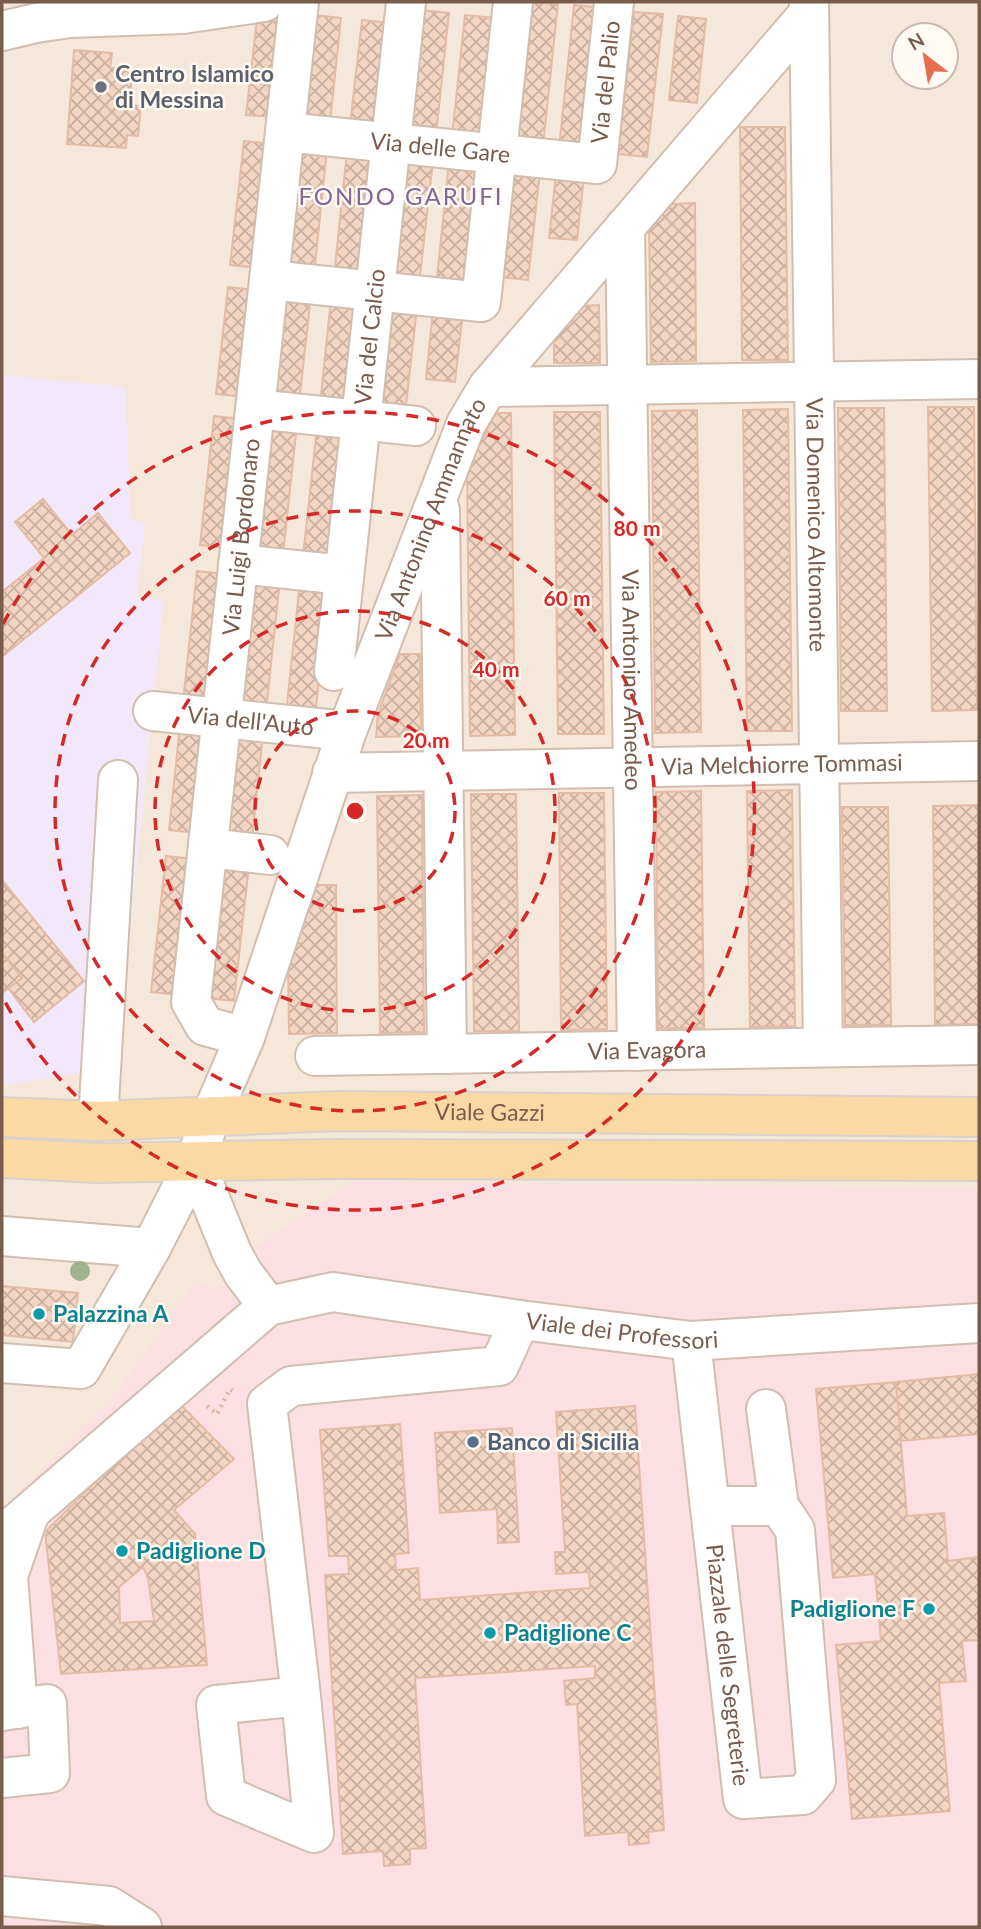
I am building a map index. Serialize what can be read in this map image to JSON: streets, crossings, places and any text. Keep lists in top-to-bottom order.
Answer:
{
  "streets": {
    "main road": ["Viale Gazzi"],
    "street": [
      "Via del Palio",
      "Via delle Gare",
      "Via del Calcio",
      "Via Antonino Ammannato",
      "Via Domenico Altomonte",
      "Via Luigi Bordonaro",
      "Via Antonino Amedeo",
      "Via dell'Auto",
      "Via Melchiorre Tommasi",
      "Via Evagora",
      "Viale dei Professori",
      "Piazzale delle Segreterie"
    ]
  },
  "crossings": [
    ["Via del Palio", "Via delle Gare"],
    ["Via delle Gare", "Via del Calcio"],
    ["Via delle Gare", "Via Luigi Bordonaro"],
    ["Via Antonino Ammannato", "Via Domenico Altomonte"],
    ["Via Antonino Ammannato", "Via Luigi Bordonaro"],
    ["Via Antonino Ammannato", "Via Antonino Amedeo"],
    ["Via Antonino Ammannato", "Via dell'Auto"],
    ["Via Antonino Ammannato", "Via Melchiorre Tommasi"],
    ["Via Antonino Ammannato", "Viale Gazzi"],
    ["Via Domenico Altomonte", "Via Melchiorre Tommasi"],
    ["Via Domenico Altomonte", "Via Evagora"],
    ["Via Luigi Bordonaro", "Via dell'Auto"],
    ["Via Antonino Amedeo", "Via Melchiorre Tommasi"],
    ["Via Antonino Amedeo", "Via Evagora"],
    ["Viale dei Professori", "Piazzale delle Segreterie"]
  ],
  "districts": ["FONDO GARUFI"],
  "places": [
    "Centro Islamico di Messina",
    "Palazzina A",
    "Banco di Sicilia",
    "Padiglione D",
    "Padiglione F",
    "Padiglione C"
  ],
  "north": "top left",
  "rings": [
    "80 m",
    "60 m",
    "40 m",
    "20 m"
  ]
}
